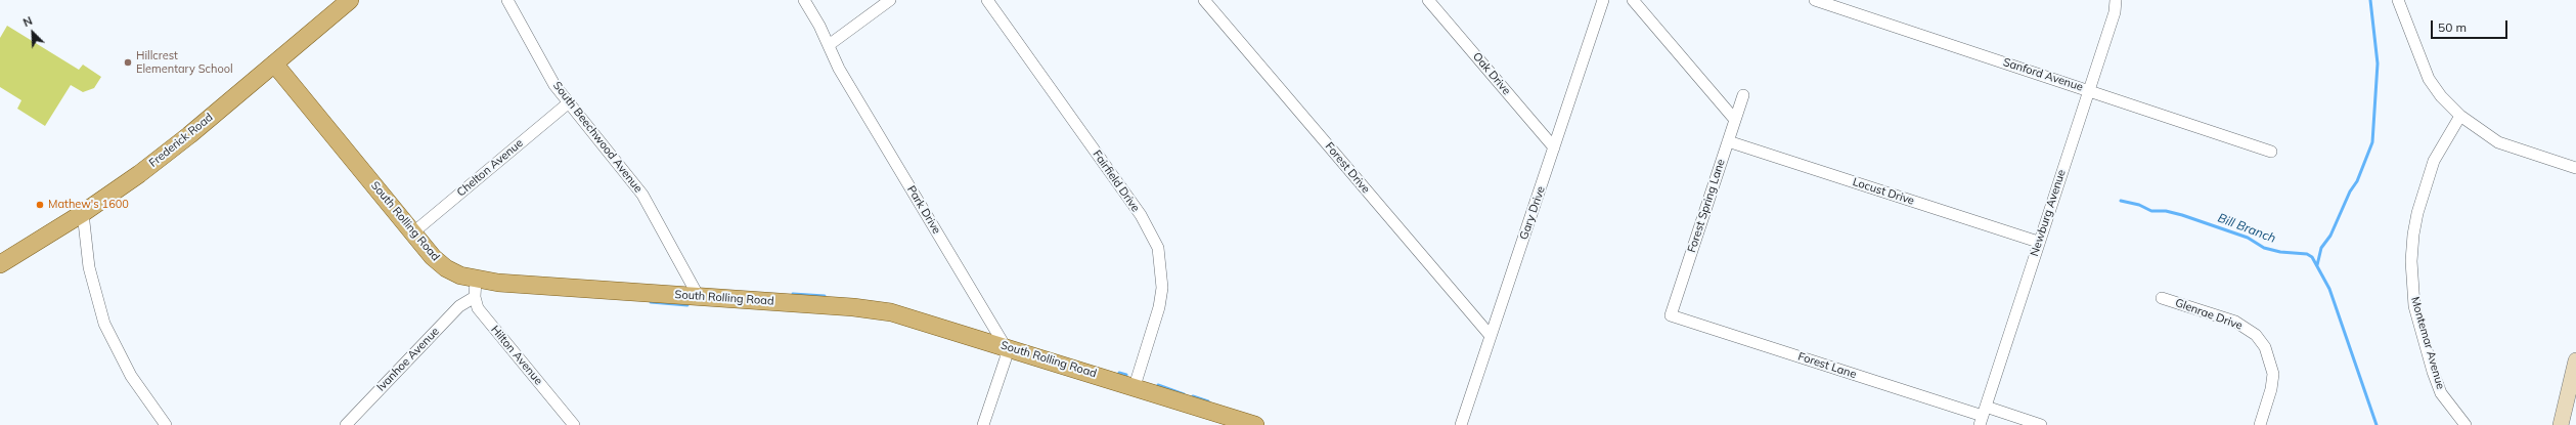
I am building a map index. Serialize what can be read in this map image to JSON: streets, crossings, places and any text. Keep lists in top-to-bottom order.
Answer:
{
  "streets": {
    "main road": ["Frederick Road", "South Rolling Road"],
    "street": [
      "Oak Drive",
      "Sanford Avenue",
      "South Beechwood Avenue",
      "Chelton Avenue",
      "Forest Drive",
      "Fairfield Drive",
      "Locust Drive",
      "Forest Spring Lane",
      "Park Drive",
      "Gary Drive",
      "Newburg Avenue",
      "Glenrae Drive",
      "Montemar Avenue",
      "Hilton Avenue",
      "Ivanhoe Avenue",
      "Forest Lane"
    ]
  },
  "crossings": [
    ["Oak Drive", "Gary Drive"],
    ["Sanford Avenue", "Newburg Avenue"],
    ["South Beechwood Avenue", "Chelton Avenue"],
    ["South Beechwood Avenue", "South Rolling Road"],
    ["Frederick Road", "South Rolling Road"],
    ["Chelton Avenue", "South Rolling Road"],
    ["Forest Drive", "Gary Drive"],
    ["Fairfield Drive", "South Rolling Road"],
    ["Locust Drive", "Forest Spring Lane"],
    ["Locust Drive", "Newburg Avenue"],
    ["Forest Spring Lane", "Forest Lane"],
    ["Park Drive", "South Rolling Road"],
    ["Newburg Avenue", "Forest Lane"],
    ["South Rolling Road", "Hilton Avenue"],
    ["Hilton Avenue", "Ivanhoe Avenue"]
  ],
  "water": ["Bill Branch"],
  "places": ["Hillcrest Elementary School", "Mathew's 1600"],
  "scale_bar": "50 m",
  "north": "top left"
}
